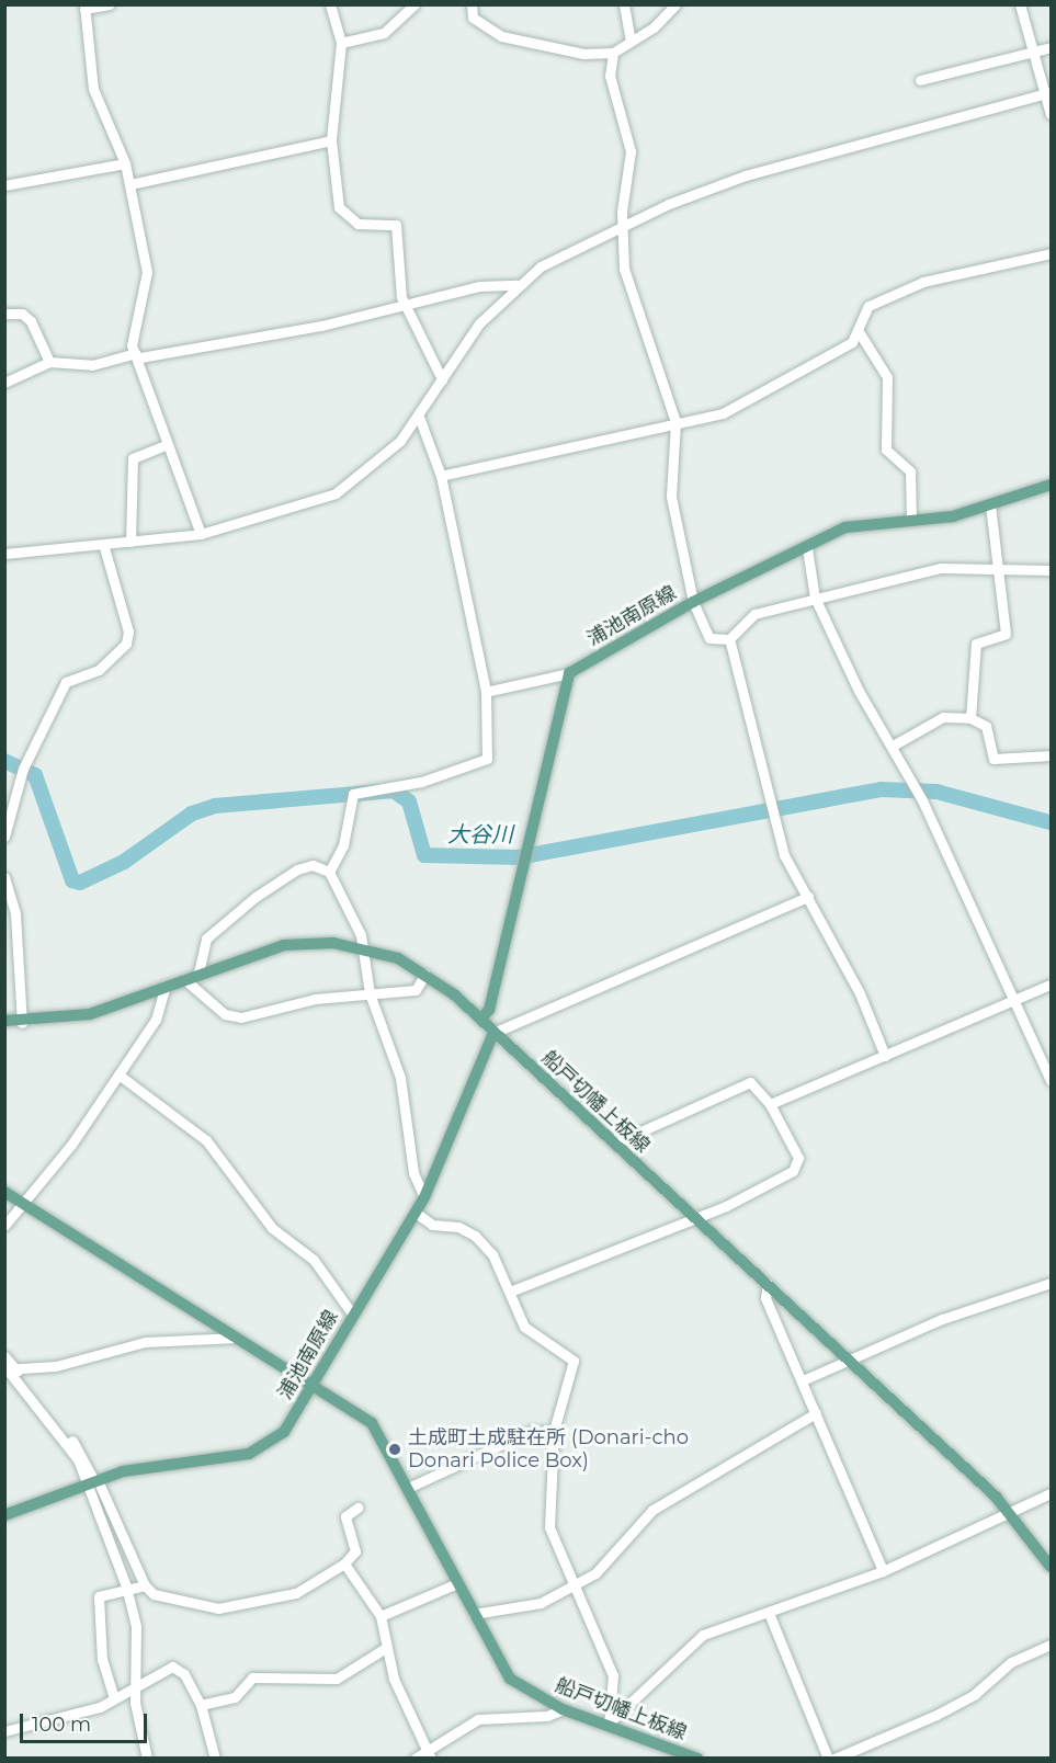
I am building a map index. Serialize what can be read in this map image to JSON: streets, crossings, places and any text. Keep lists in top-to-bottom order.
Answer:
{
  "streets": {
    "main road": ["浦池南原線", "船戸切幡上板線"]
  },
  "crossings": [
    ["浦池南原線", "船戸切幡上板線"]
  ],
  "water": ["大谷川"],
  "places": ["土成町土成駐在所 (Donari-cho Donari Police Box)"],
  "scale_bar": "100 m"
}
